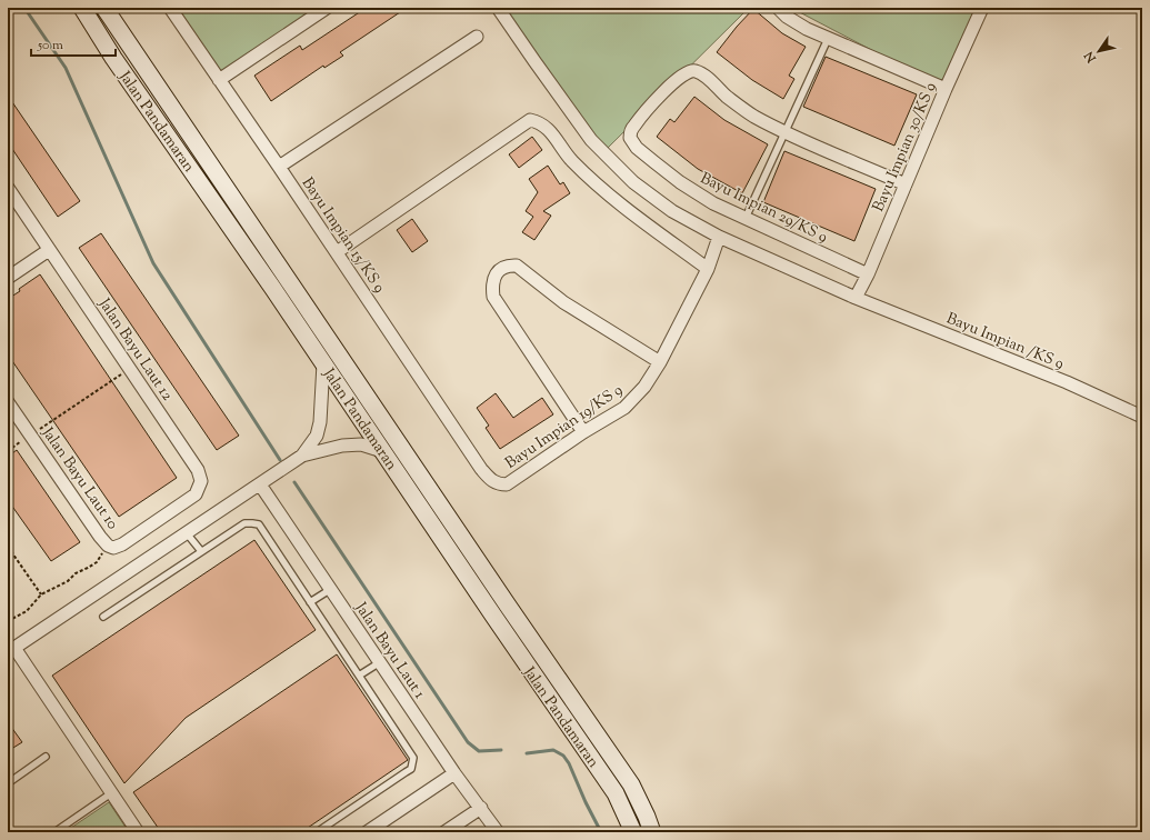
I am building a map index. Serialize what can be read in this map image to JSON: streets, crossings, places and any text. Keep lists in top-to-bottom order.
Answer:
{
  "streets": {
    "main road": ["Jalan Pandamaran"],
    "street": [
      "Bayu Impian 30/KS 9",
      "Bayu Impian 29/KS 9",
      "Bayu Impian 15/KS 9",
      "Bayu Impian /KS 9",
      "Jalan Bayu Laut 12",
      "Bayu Impian 19/KS 9",
      "Jalan Bayu Laut 10",
      "Jalan Bayu Laut 1"
    ]
  },
  "crossings": [
    ["Bayu Impian 30/KS 9", "Bayu Impian 29/KS 9"],
    ["Bayu Impian 30/KS 9", "Bayu Impian /KS 9"],
    ["Bayu Impian 15/KS 9", "Bayu Impian 19/KS 9"],
    ["Bayu Impian /KS 9", "Bayu Impian 19/KS 9"],
    ["Jalan Bayu Laut 12", "Jalan Bayu Laut 10"]
  ],
  "scale_bar": "50 m",
  "north": "bottom left"
}
